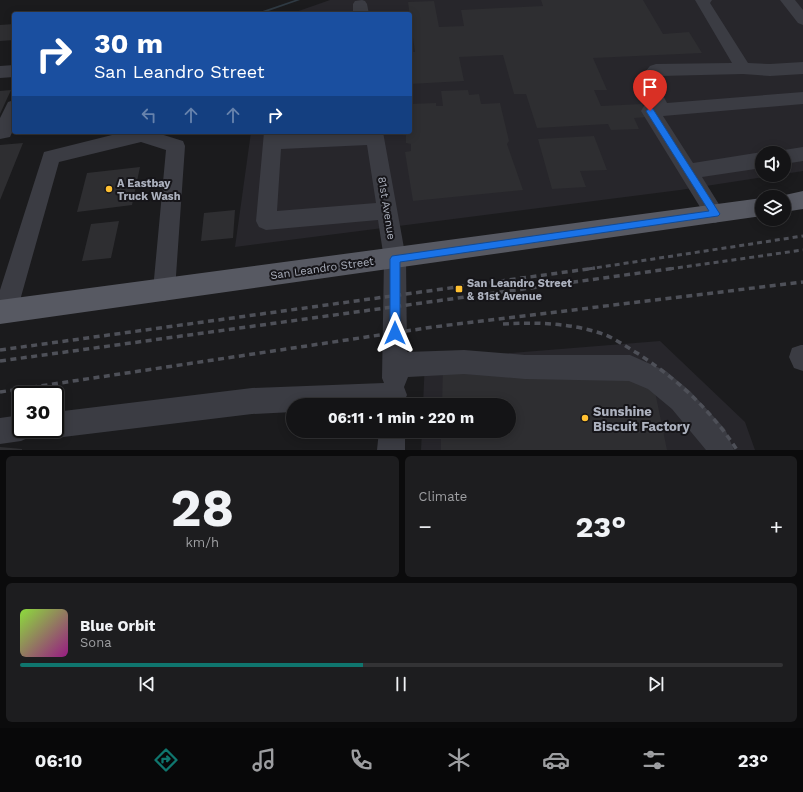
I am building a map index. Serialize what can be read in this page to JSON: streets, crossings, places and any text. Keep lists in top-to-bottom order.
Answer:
{
  "streets": {
    "main road": ["San Leandro Street"],
    "street": ["81st Avenue"]
  },
  "crossings": [
    ["81st Avenue", "San Leandro Street"]
  ],
  "places": {
    "other": ["A Eastbay Truck Wash", "Sunshine Biscuit Factory"],
    "transit": ["San Leandro Street & 81st Avenue"]
  },
  "page": {
    "turn": ["30 m", "San Leandro Street"],
    "limit": "30",
    "trip": "06:11 · 1 min · 220 m",
    "tile": [
      ["28", "km/h"],
      "Climate"
    ],
    "heat": ["−", "23°", "+"],
    "song": ["Blue Orbit", "Sona"],
    "tabs": ["06:10", "23°"]
  }
}
